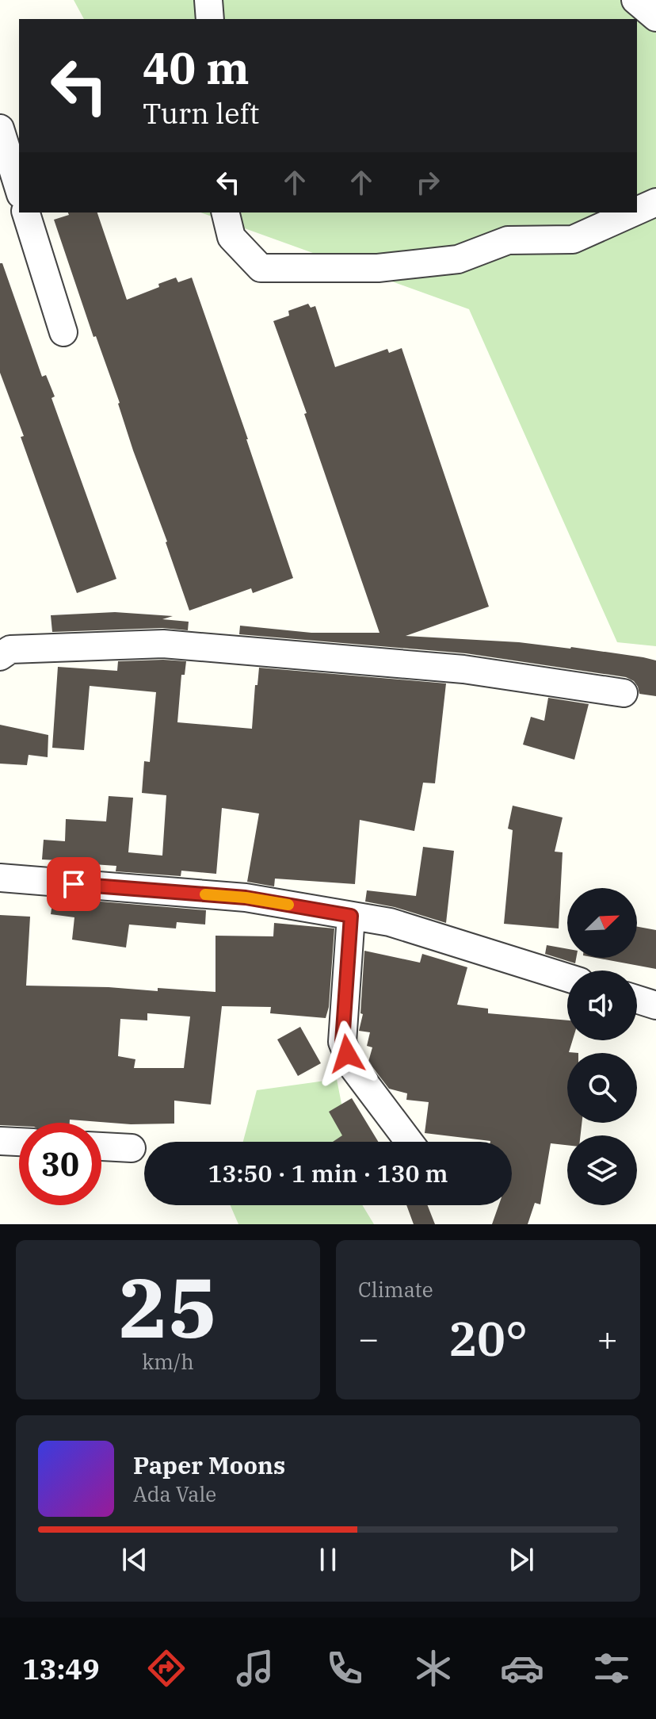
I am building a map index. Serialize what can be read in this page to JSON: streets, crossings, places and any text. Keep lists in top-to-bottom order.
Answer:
{
  "north": "top right",
  "page": {
    "turn": ["40 m", "Turn left"],
    "limit": "30",
    "trip": "13:50 · 1 min · 130 m",
    "tile": [
      ["25", "km/h"],
      "Climate"
    ],
    "heat": ["−", "20°", "+"],
    "song": ["Paper Moons", "Ada Vale"],
    "tabs": "13:49"
  }
}
